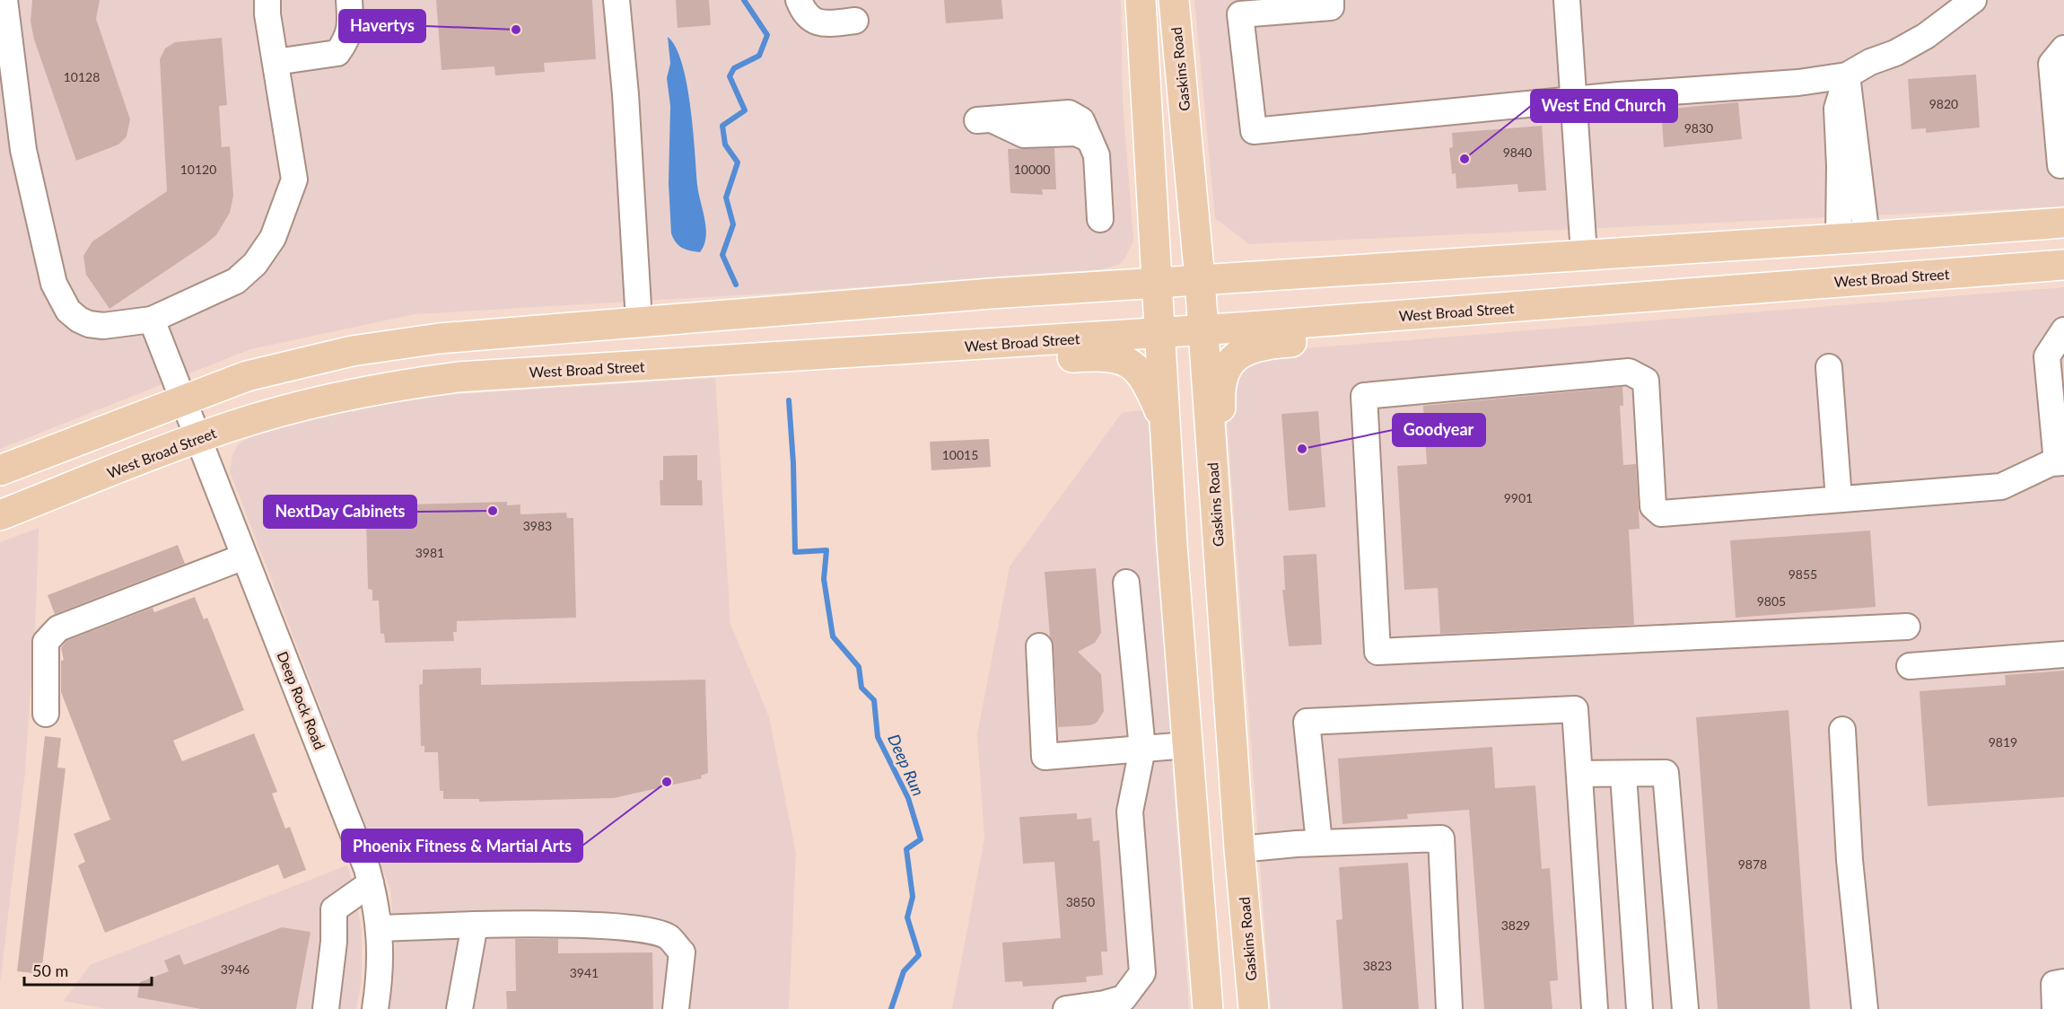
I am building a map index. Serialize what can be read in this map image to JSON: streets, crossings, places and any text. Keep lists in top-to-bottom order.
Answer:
{
  "streets": {
    "main road": ["Gaskins Road", "West Broad Street"],
    "street": ["Deep Rock Road"]
  },
  "crossings": [
    ["Gaskins Road", "West Broad Street"],
    ["West Broad Street", "Deep Rock Road"]
  ],
  "water": ["Deep Run"],
  "places": [
    "Havertys",
    "West End Church",
    "Goodyear",
    "NextDay Cabinets",
    "Phoenix Fitness & Martial Arts"
  ],
  "house_numbers": [
    "10128",
    "9820",
    "9830",
    "9840",
    "10120",
    "10000",
    "10015",
    "9901",
    "3983",
    "3981",
    "9855",
    "9805",
    "9819",
    "9878",
    "3850",
    "3829",
    "3823",
    "3946",
    "3941"
  ],
  "scale_bar": "50 m"
}
